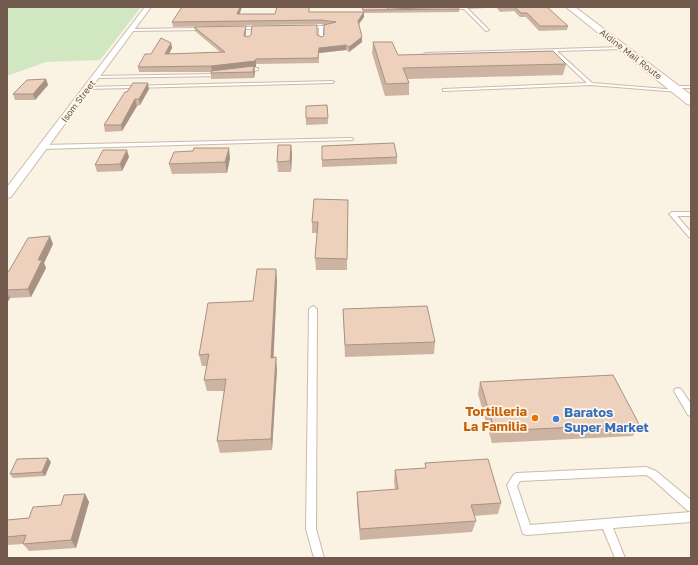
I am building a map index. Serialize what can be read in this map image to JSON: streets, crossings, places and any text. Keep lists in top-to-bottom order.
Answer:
{
  "streets": {
    "main road": ["Aldine Mail Route"],
    "street": ["Isom Street"]
  },
  "places": ["Tortilleria La Familia", "Baratos Super Market"]
}
